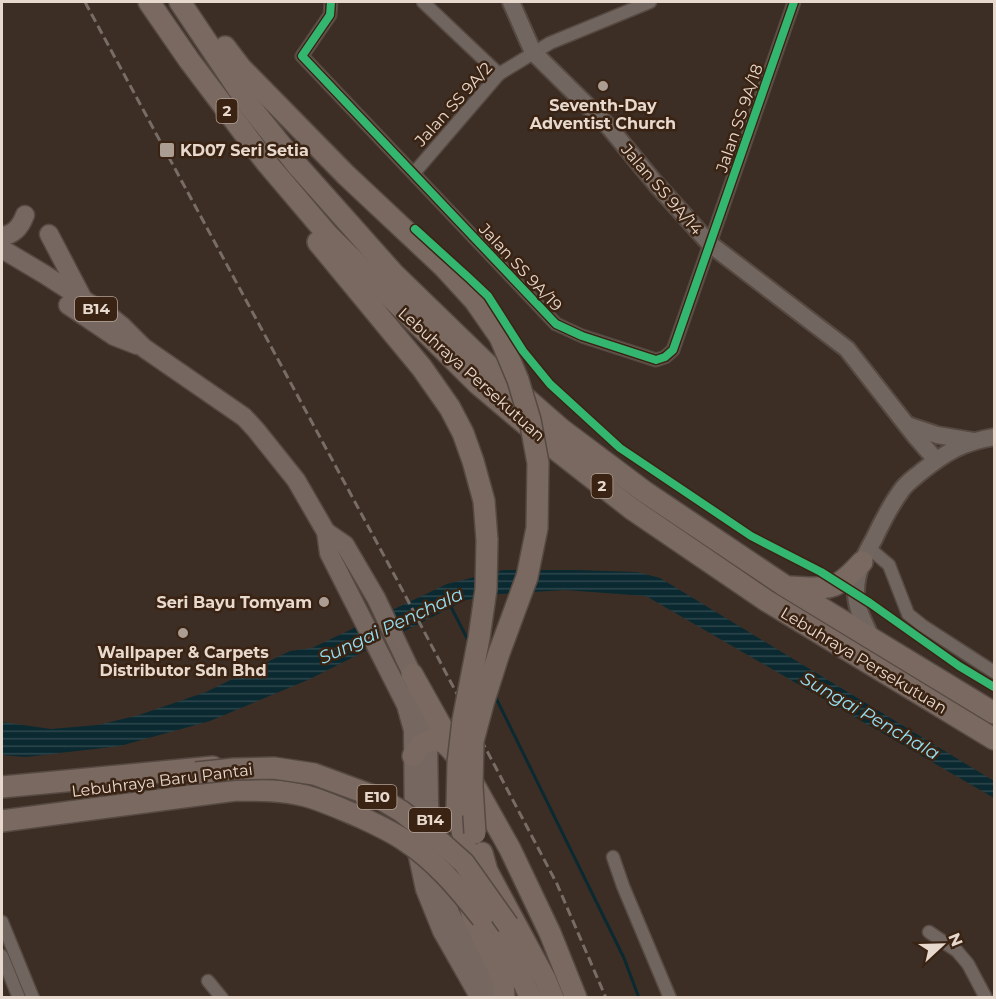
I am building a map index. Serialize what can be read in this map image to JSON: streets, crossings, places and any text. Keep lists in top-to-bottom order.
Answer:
{
  "streets": {
    "highway": [
      "2",
      "Lebuhraya Persekutuan",
      "Lebuhraya Baru Pantai",
      "E10"
    ],
    "main road": ["B14"],
    "street": [
      "Jalan SS 9A/2",
      "Jalan SS 9A/18",
      "Jalan SS 9A/14",
      "Jalan SS 9A/19"
    ]
  },
  "crossings": [
    ["Jalan SS 9A/2", "Jalan SS 9A/14"],
    ["Jalan SS 9A/2", "Jalan SS 9A/19"],
    ["Jalan SS 9A/18", "Jalan SS 9A/14"],
    ["Jalan SS 9A/18", "Jalan SS 9A/19"],
    ["Jalan SS 9A/14", "Jalan SS 9A/19"]
  ],
  "water": ["Sungai Penchala"],
  "places": {
    "other": ["Seventh-Day Adventist Church", "Seri Bayu Tomyam", "Wallpaper & Carpets Distributor Sdn Bhd"],
    "transit": ["KD07 Seri Setia"]
  },
  "north": "right"
}
